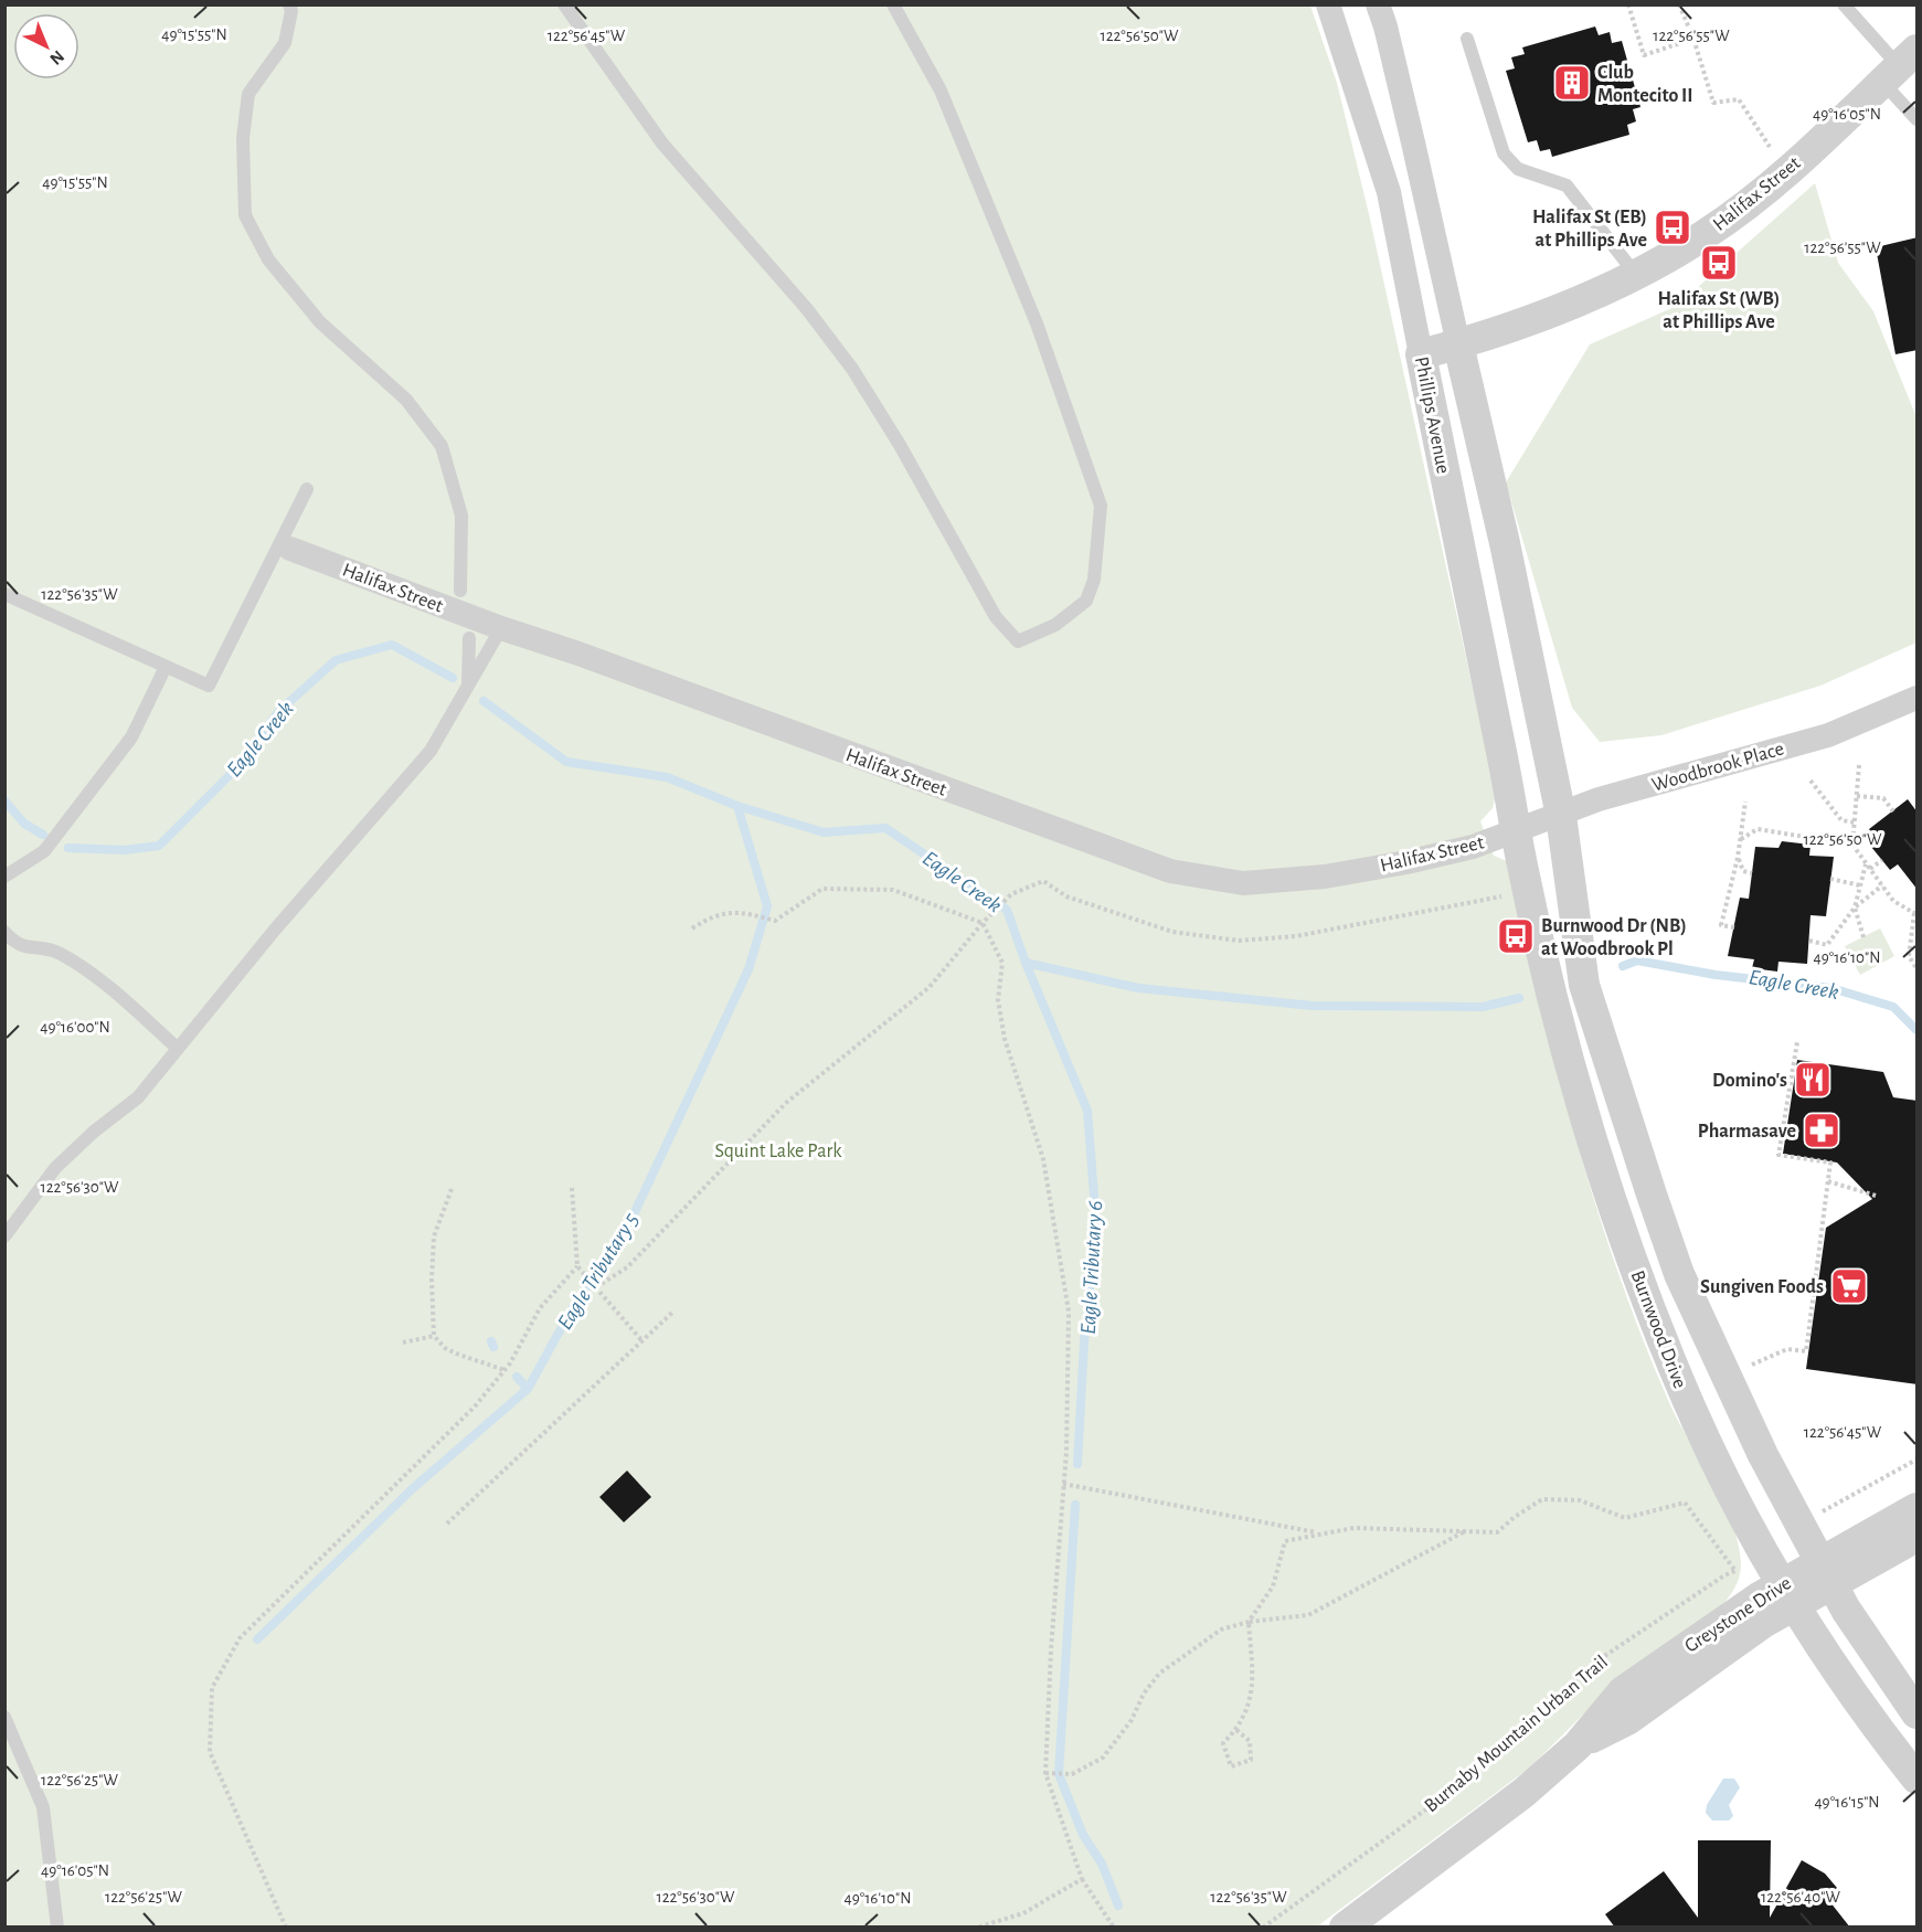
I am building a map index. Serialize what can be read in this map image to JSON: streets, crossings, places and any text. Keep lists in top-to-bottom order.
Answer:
{
  "streets": {
    "street": [
      "Halifax Street",
      "Phillips Avenue",
      "Woodbrook Place",
      "Burnwood Drive",
      "Greystone Drive"
    ],
    "path": ["Burnaby Mountain Urban Trail"]
  },
  "crossings": [
    ["Halifax Street", "Phillips Avenue"],
    ["Halifax Street", "Woodbrook Place"],
    ["Halifax Street", "Burnwood Drive"],
    ["Phillips Avenue", "Woodbrook Place"],
    ["Phillips Avenue", "Burnwood Drive"],
    ["Woodbrook Place", "Burnwood Drive"],
    ["Burnwood Drive", "Greystone Drive"]
  ],
  "water": ["Eagle Creek", "Eagle Tributary 6", "Eagle Tributary 5"],
  "parks": ["Squint Lake Park"],
  "places": {
    "building": ["Club Montecito II"],
    "bus stop": ["Halifax St (EB) at Phillips Ave", "Halifax St (WB) at Phillips Ave", "Burnwood Dr (NB) at Woodbrook Pl"],
    "restaurant": ["Domino's"],
    "pharmacy": ["Pharmasave"],
    "supermarket": ["Sungiven Foods"]
  },
  "north": "bottom right",
  "coordinates": [
    "49°15'55\"N",
    "122°56'45\"W",
    "122°56'50\"W",
    "122°56'55\"W",
    "49°16'05\"N",
    "122°56'35\"W",
    "49°16'10\"N",
    "49°16'00\"N",
    "122°56'30\"W",
    "122°56'25\"W",
    "49°16'15\"N",
    "122°56'40\"W"
  ]
}
